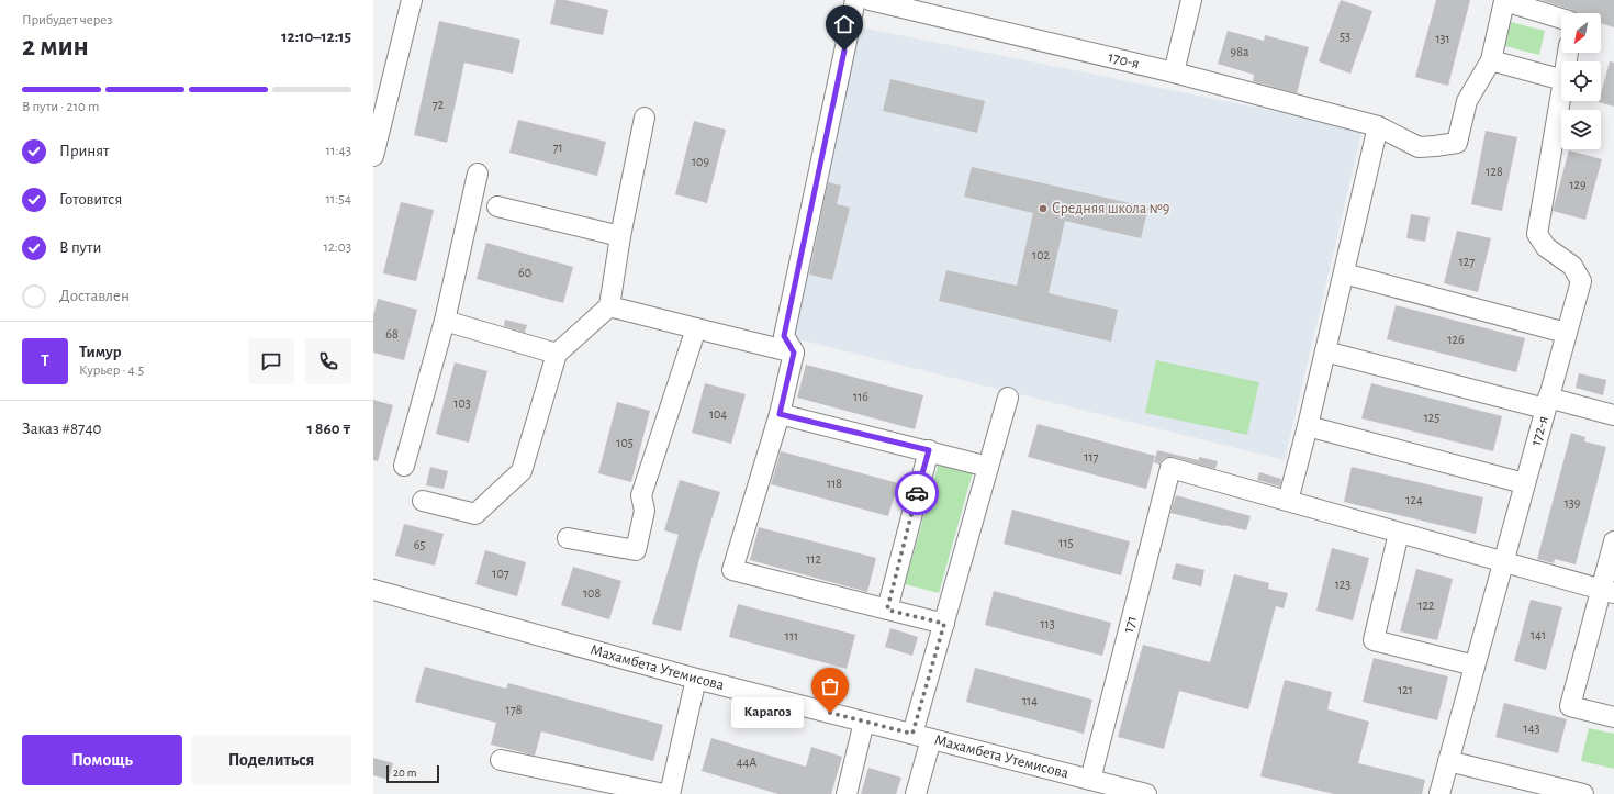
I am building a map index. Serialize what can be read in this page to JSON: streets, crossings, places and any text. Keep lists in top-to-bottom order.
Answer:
{
  "streets": {
    "street": [
      "170-я",
      "172-я",
      "171",
      "Махамбета Утемисова"
    ]
  },
  "crossings": [
    ["171", "Махамбета Утемисова"]
  ],
  "places": ["Средняя школа №9", "Карагоз"],
  "house_numbers": [
    "53",
    "131",
    "98а",
    "72",
    "71",
    "109",
    "128",
    "129",
    "102",
    "127",
    "60",
    "68",
    "126",
    "116",
    "103",
    "104",
    "125",
    "105",
    "117",
    "118",
    "124",
    "139",
    "115",
    "65",
    "112",
    "107",
    "123",
    "108",
    "122",
    "113",
    "141",
    "111",
    "121",
    "114",
    "178",
    "143",
    "44А"
  ],
  "scale_bar": "20 m",
  "north": "bottom left",
  "page": {
    "heading": ["2 мин", "Прибудет через", "12:10–12:15"],
    "panel": [
      "Тимур",
      "Курьер · 4.5",
      "Заказ #8740",
      "1 860 ₸"
    ],
    "bar": "В пути · 210 m",
    "list": [
      ["Принят", "11:43"],
      ["Готовится", "11:54"],
      ["В пути", "12:03"],
      "Доставлен"
    ],
    "round": "Т",
    "bubble": "Карагоз",
    "buttons": ["Помощь", "Поделиться"],
    "scale": "20 m"
  }
}
